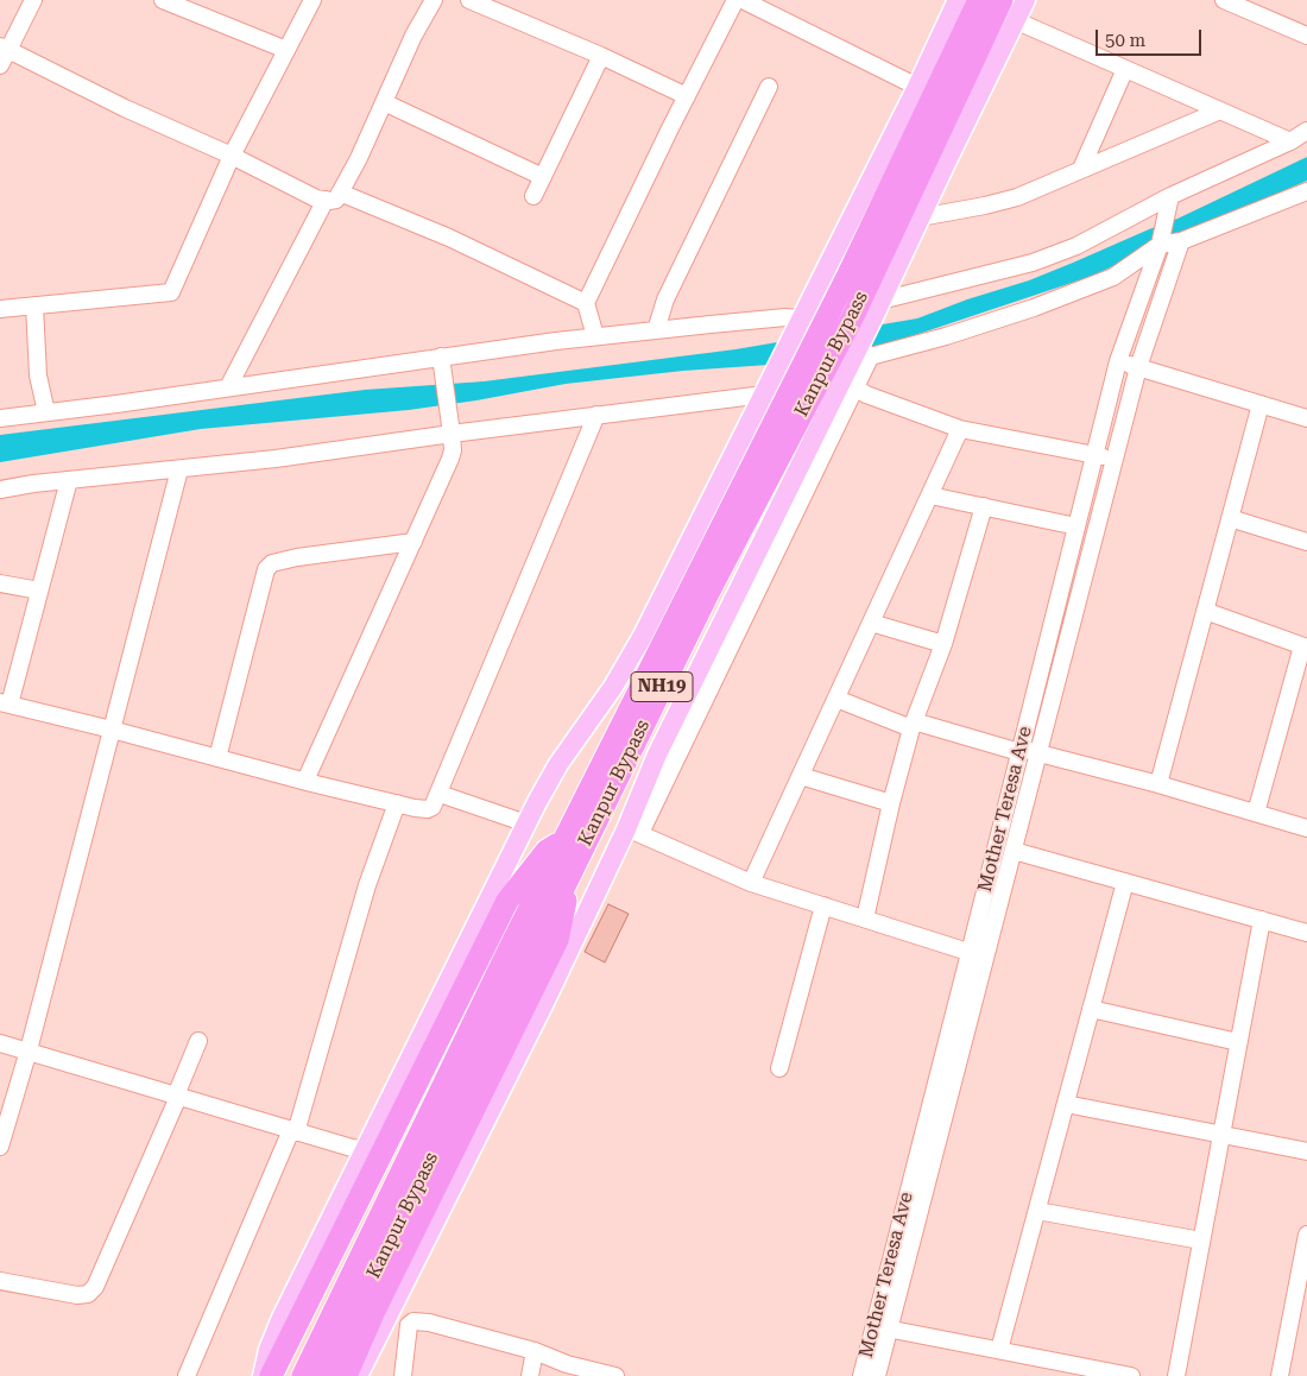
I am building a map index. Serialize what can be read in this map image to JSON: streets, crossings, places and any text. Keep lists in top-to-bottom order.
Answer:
{
  "streets": {
    "highway": ["Kanpur Bypass", "NH19"],
    "street": ["Mother Teresa Ave"]
  },
  "scale_bar": "50 m"
}
